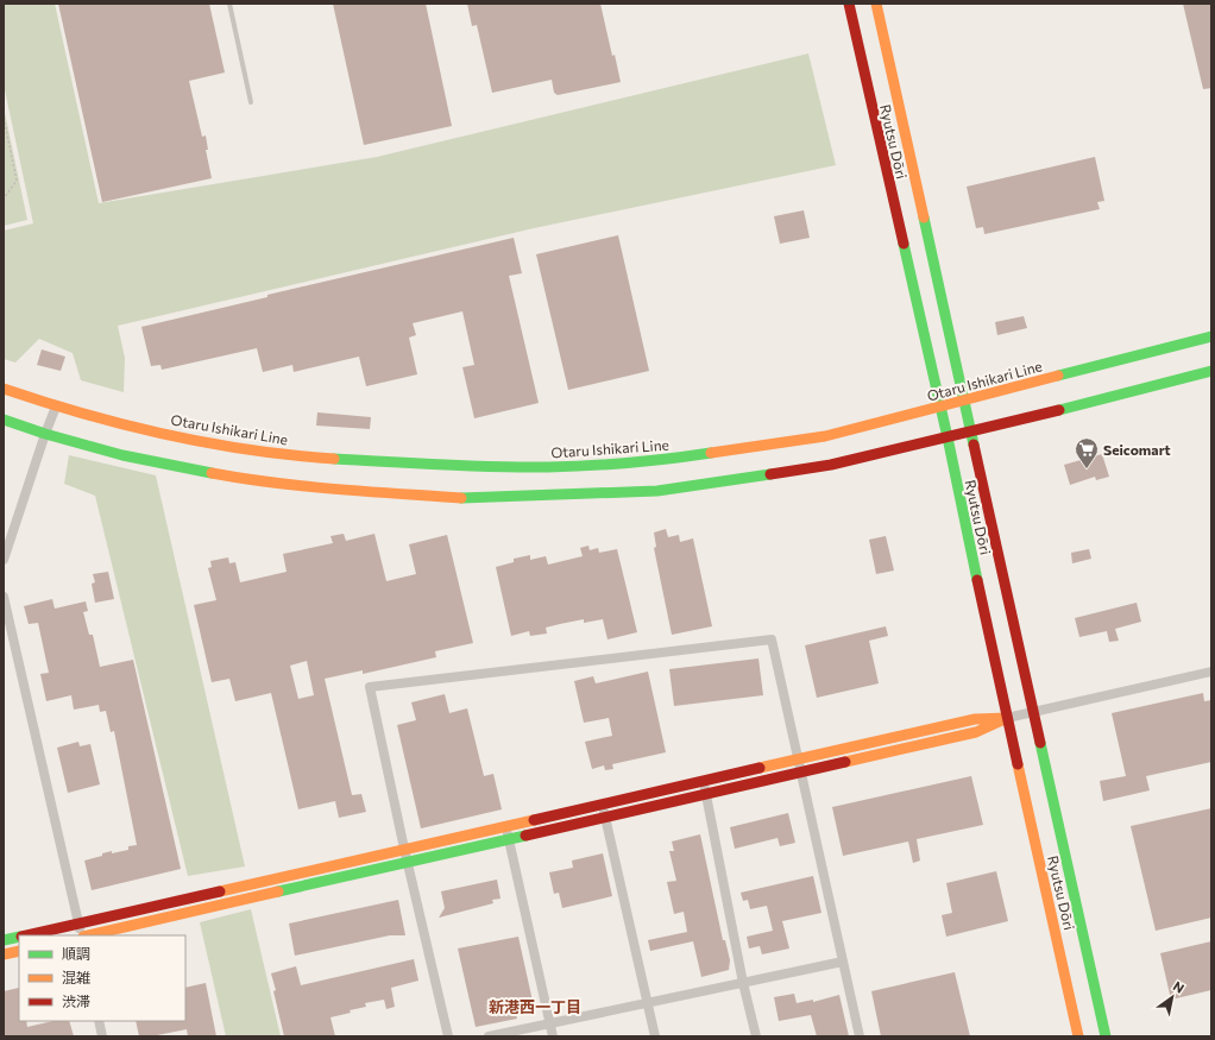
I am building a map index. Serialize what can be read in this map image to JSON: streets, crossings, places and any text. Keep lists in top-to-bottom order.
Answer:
{
  "streets": {
    "street": ["Ryutsu Dōri", "Otaru Ishikari Line"]
  },
  "crossings": [
    ["Ryutsu Dōri", "Otaru Ishikari Line"]
  ],
  "districts": ["新港西一丁目"],
  "places": {
    "supermarket": ["Seicomart"]
  },
  "legend": ["順調", "混雑", "渋滞"],
  "north": "top right"
}
